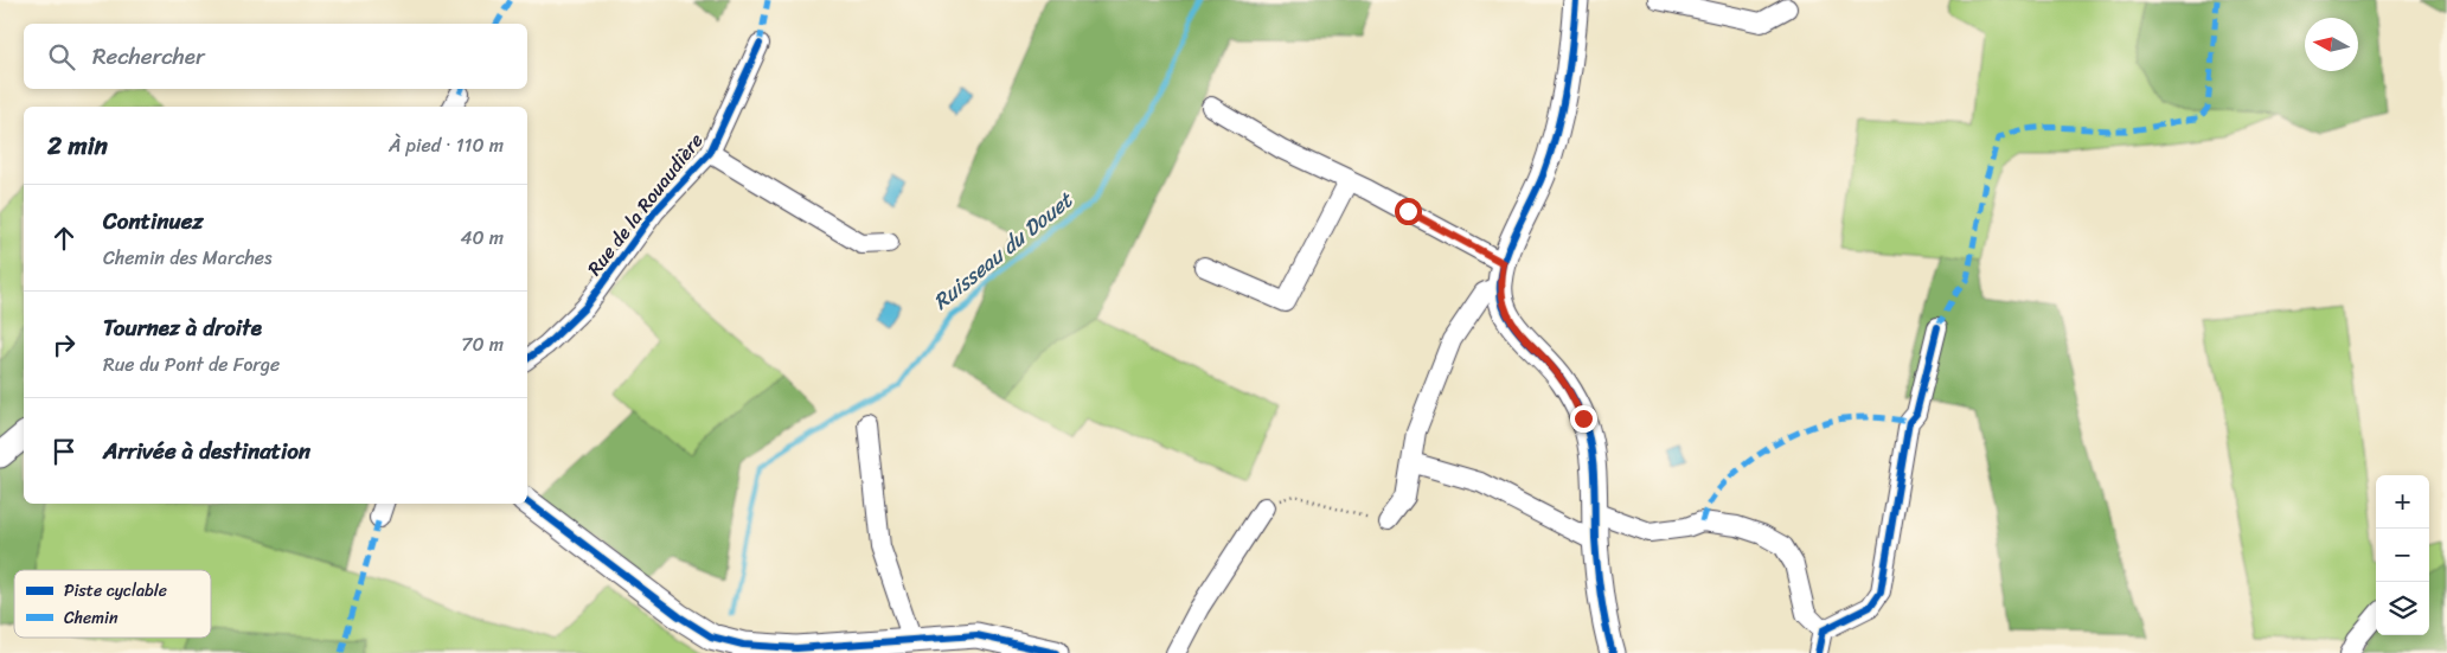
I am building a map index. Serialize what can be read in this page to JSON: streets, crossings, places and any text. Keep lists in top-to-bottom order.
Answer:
{
  "streets": {
    "street": ["Rue de la Rouaudière"]
  },
  "water": ["Ruisseau du Douet"],
  "legend": ["Piste cyclable", "Chemin"],
  "north": "left",
  "page": {
    "search": "Rechercher",
    "heading": ["2 min", "À pied · 110 m"],
    "list": [
      ["Continuez", "Chemin des Marches", "40 m"],
      ["Tournez à droite", "Rue du Pont de Forge", "70 m"],
      "Arrivée à destination"
    ],
    "map_buttons": ["+", "−"]
  }
}
